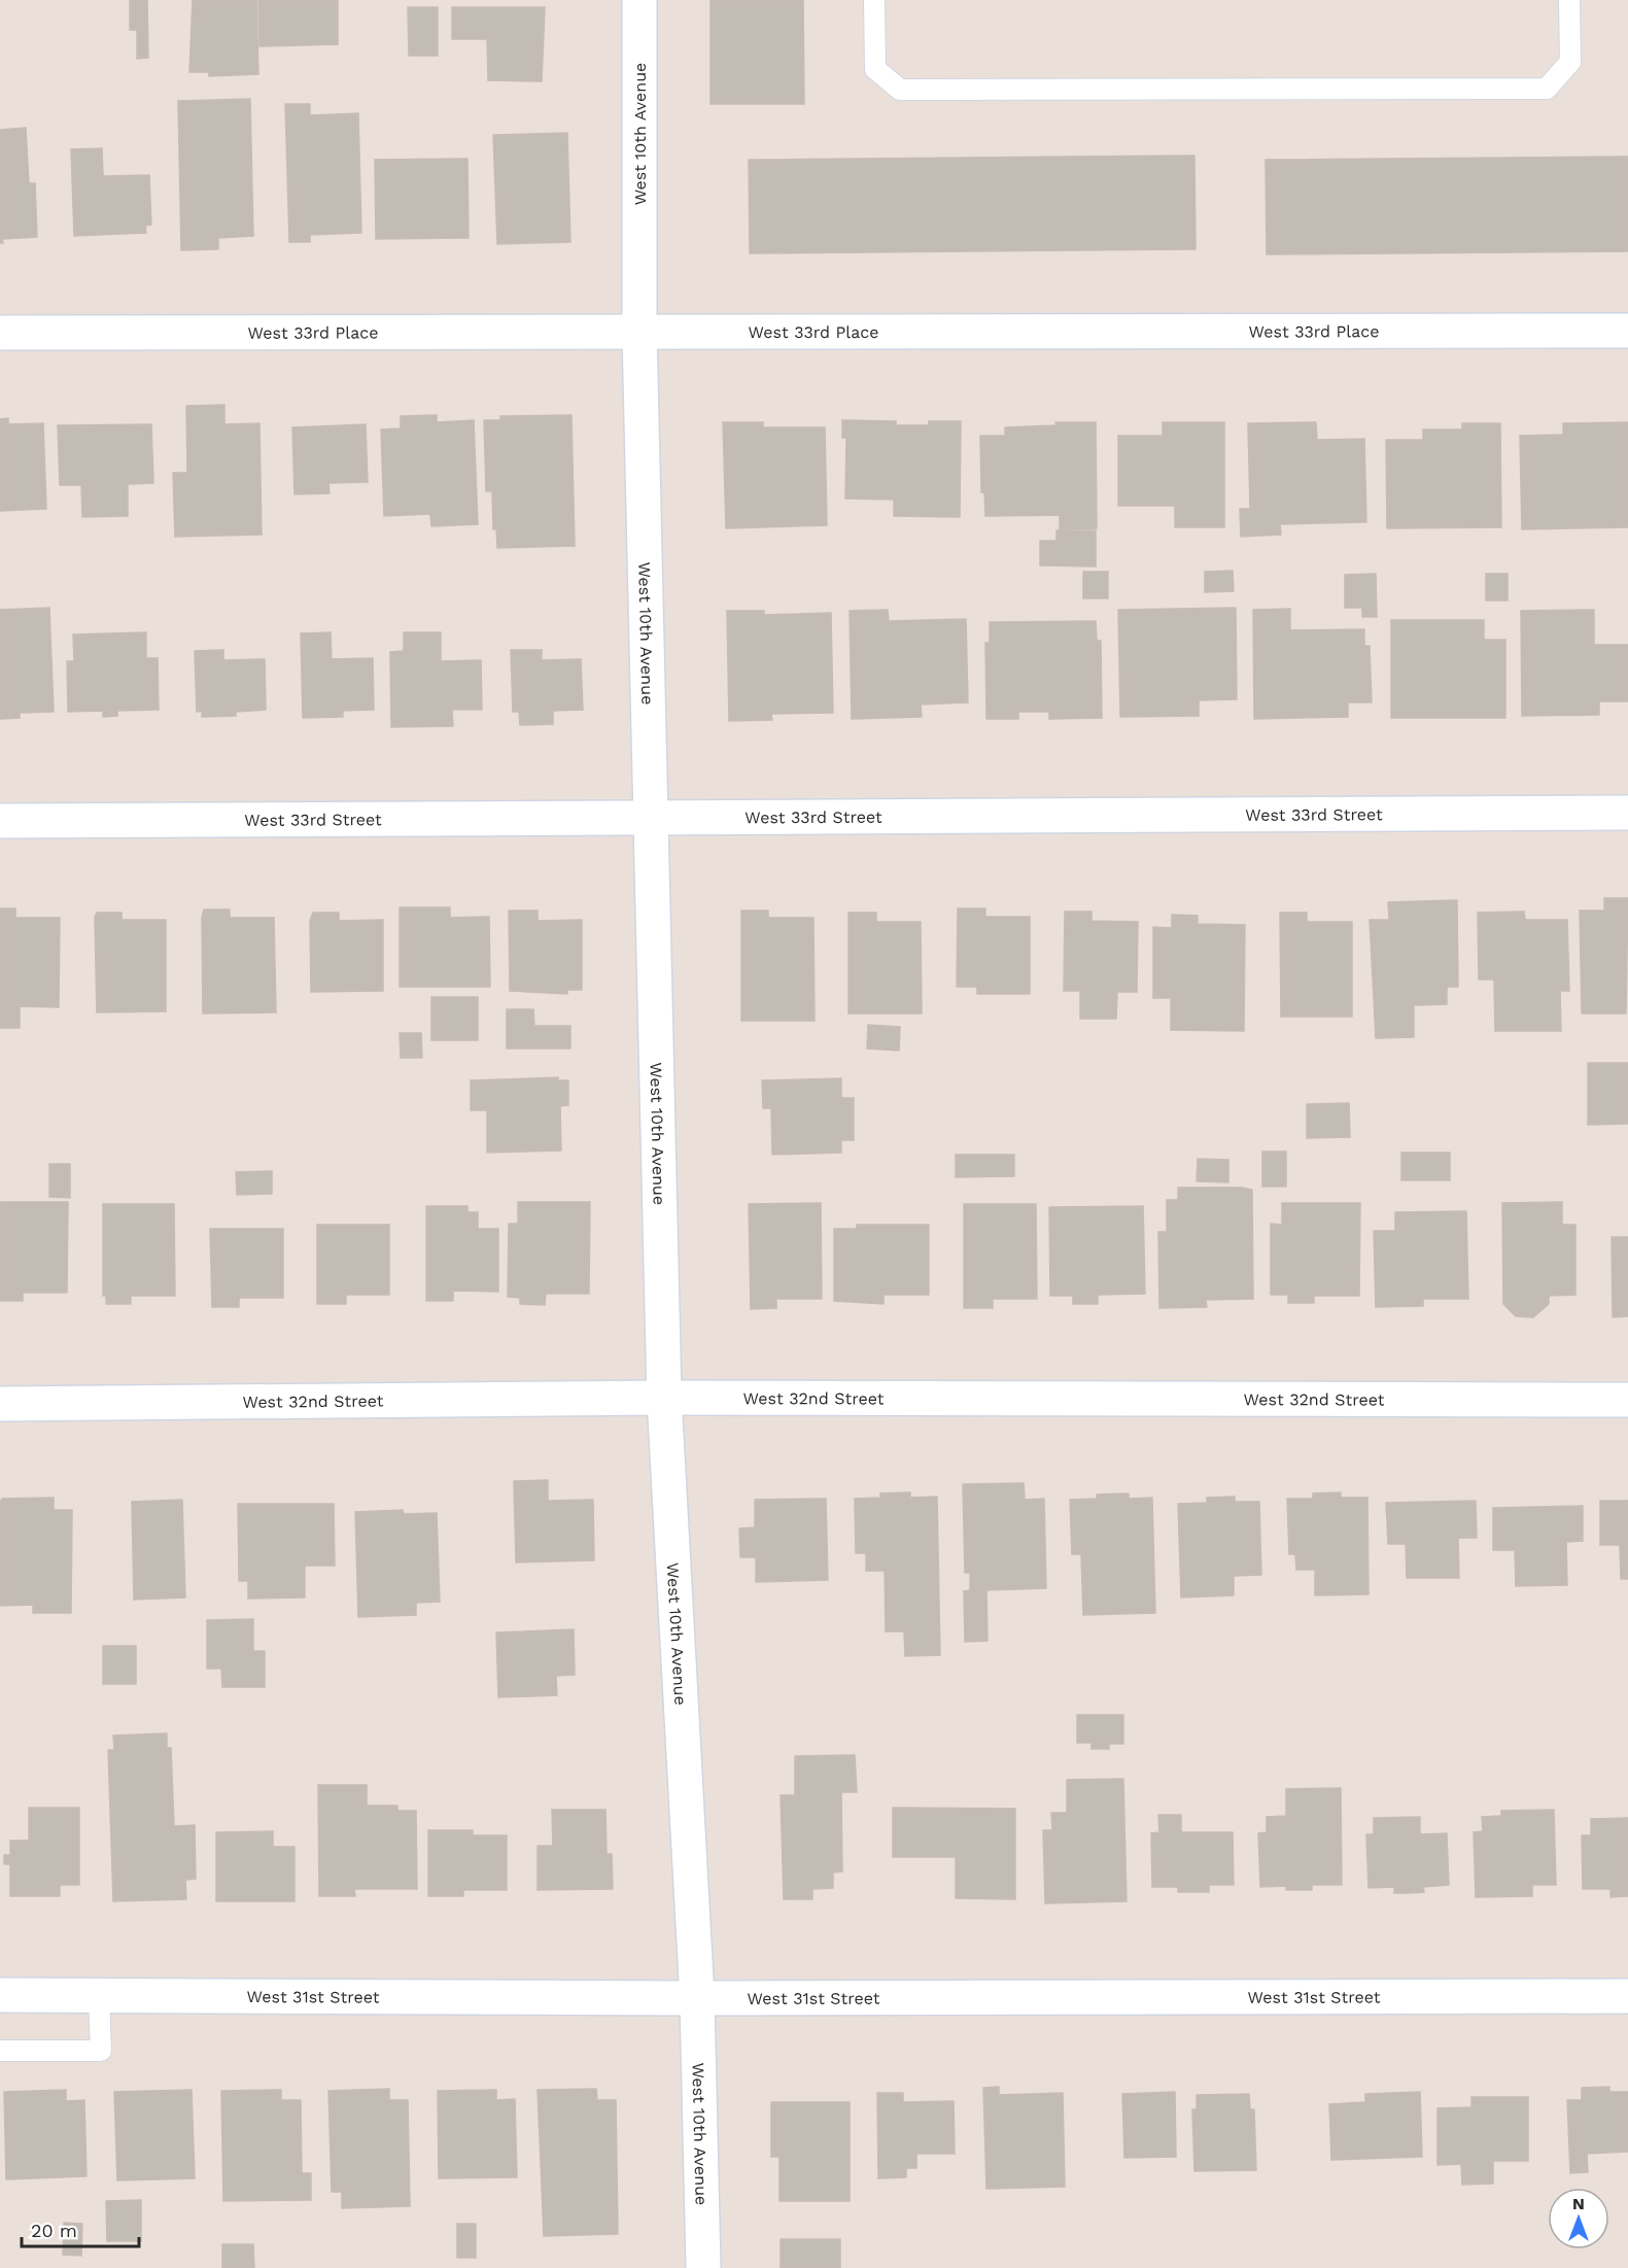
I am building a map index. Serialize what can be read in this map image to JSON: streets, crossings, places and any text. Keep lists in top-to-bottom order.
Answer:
{
  "streets": {
    "street": [
      "West 10th Avenue",
      "West 33rd Place",
      "West 33rd Street",
      "West 32nd Street",
      "West 31st Street"
    ]
  },
  "crossings": [
    ["West 10th Avenue", "West 33rd Place"],
    ["West 10th Avenue", "West 33rd Street"],
    ["West 10th Avenue", "West 32nd Street"],
    ["West 10th Avenue", "West 31st Street"]
  ],
  "scale_bar": "20 m",
  "north": "top"
}
